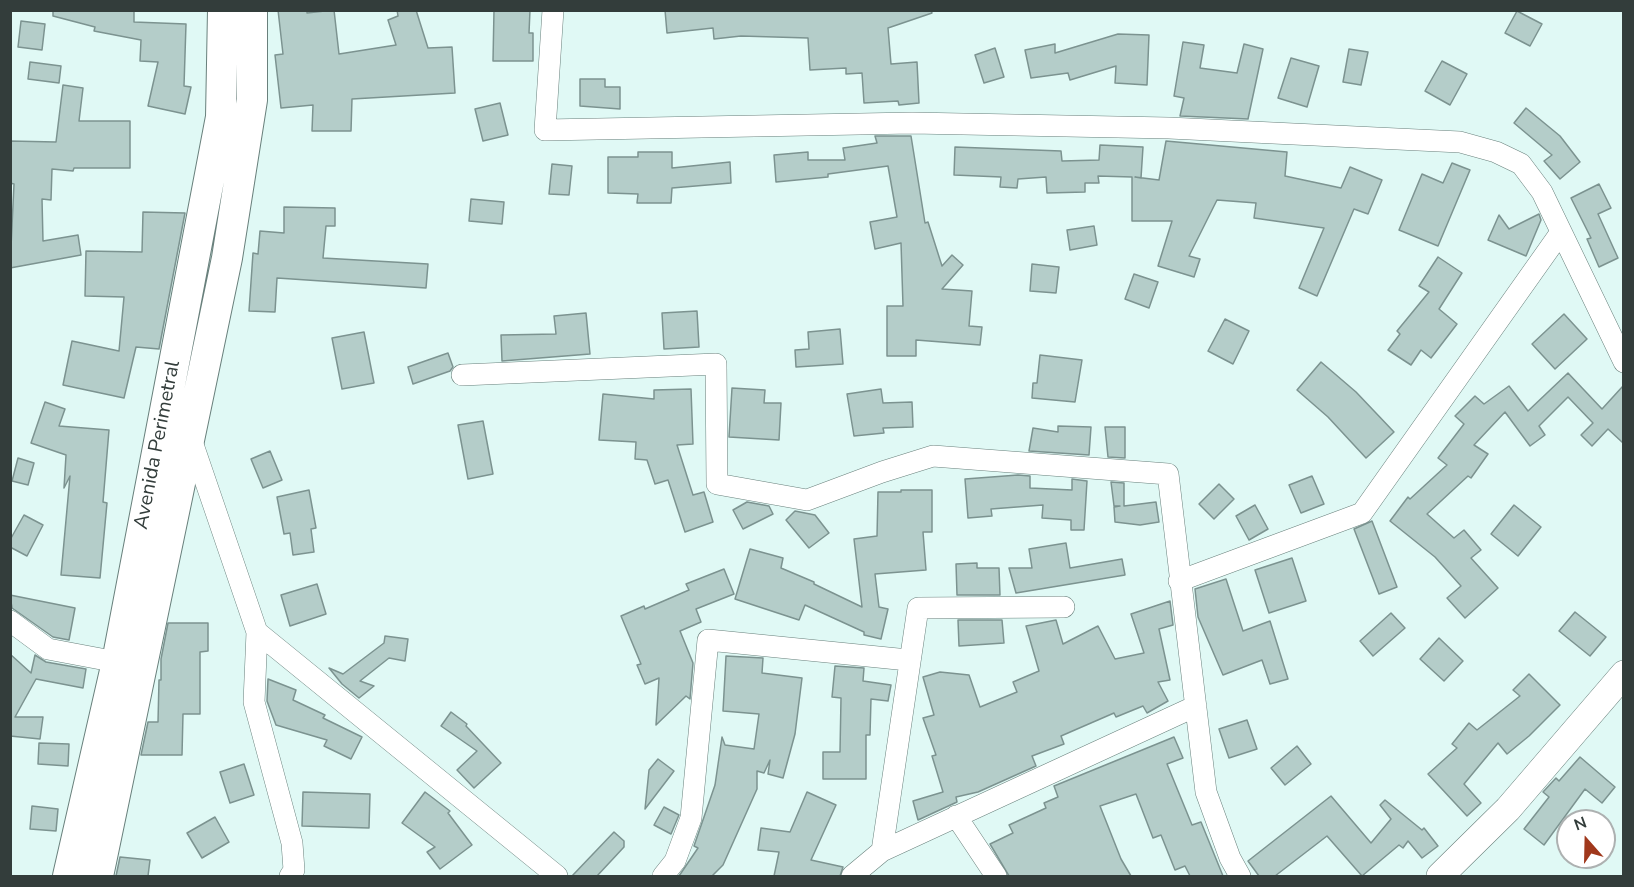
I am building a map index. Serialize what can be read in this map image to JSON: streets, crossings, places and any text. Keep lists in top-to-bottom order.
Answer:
{
  "streets": {
    "main road": ["Avenida Perimetral"]
  },
  "north": "top"
}
